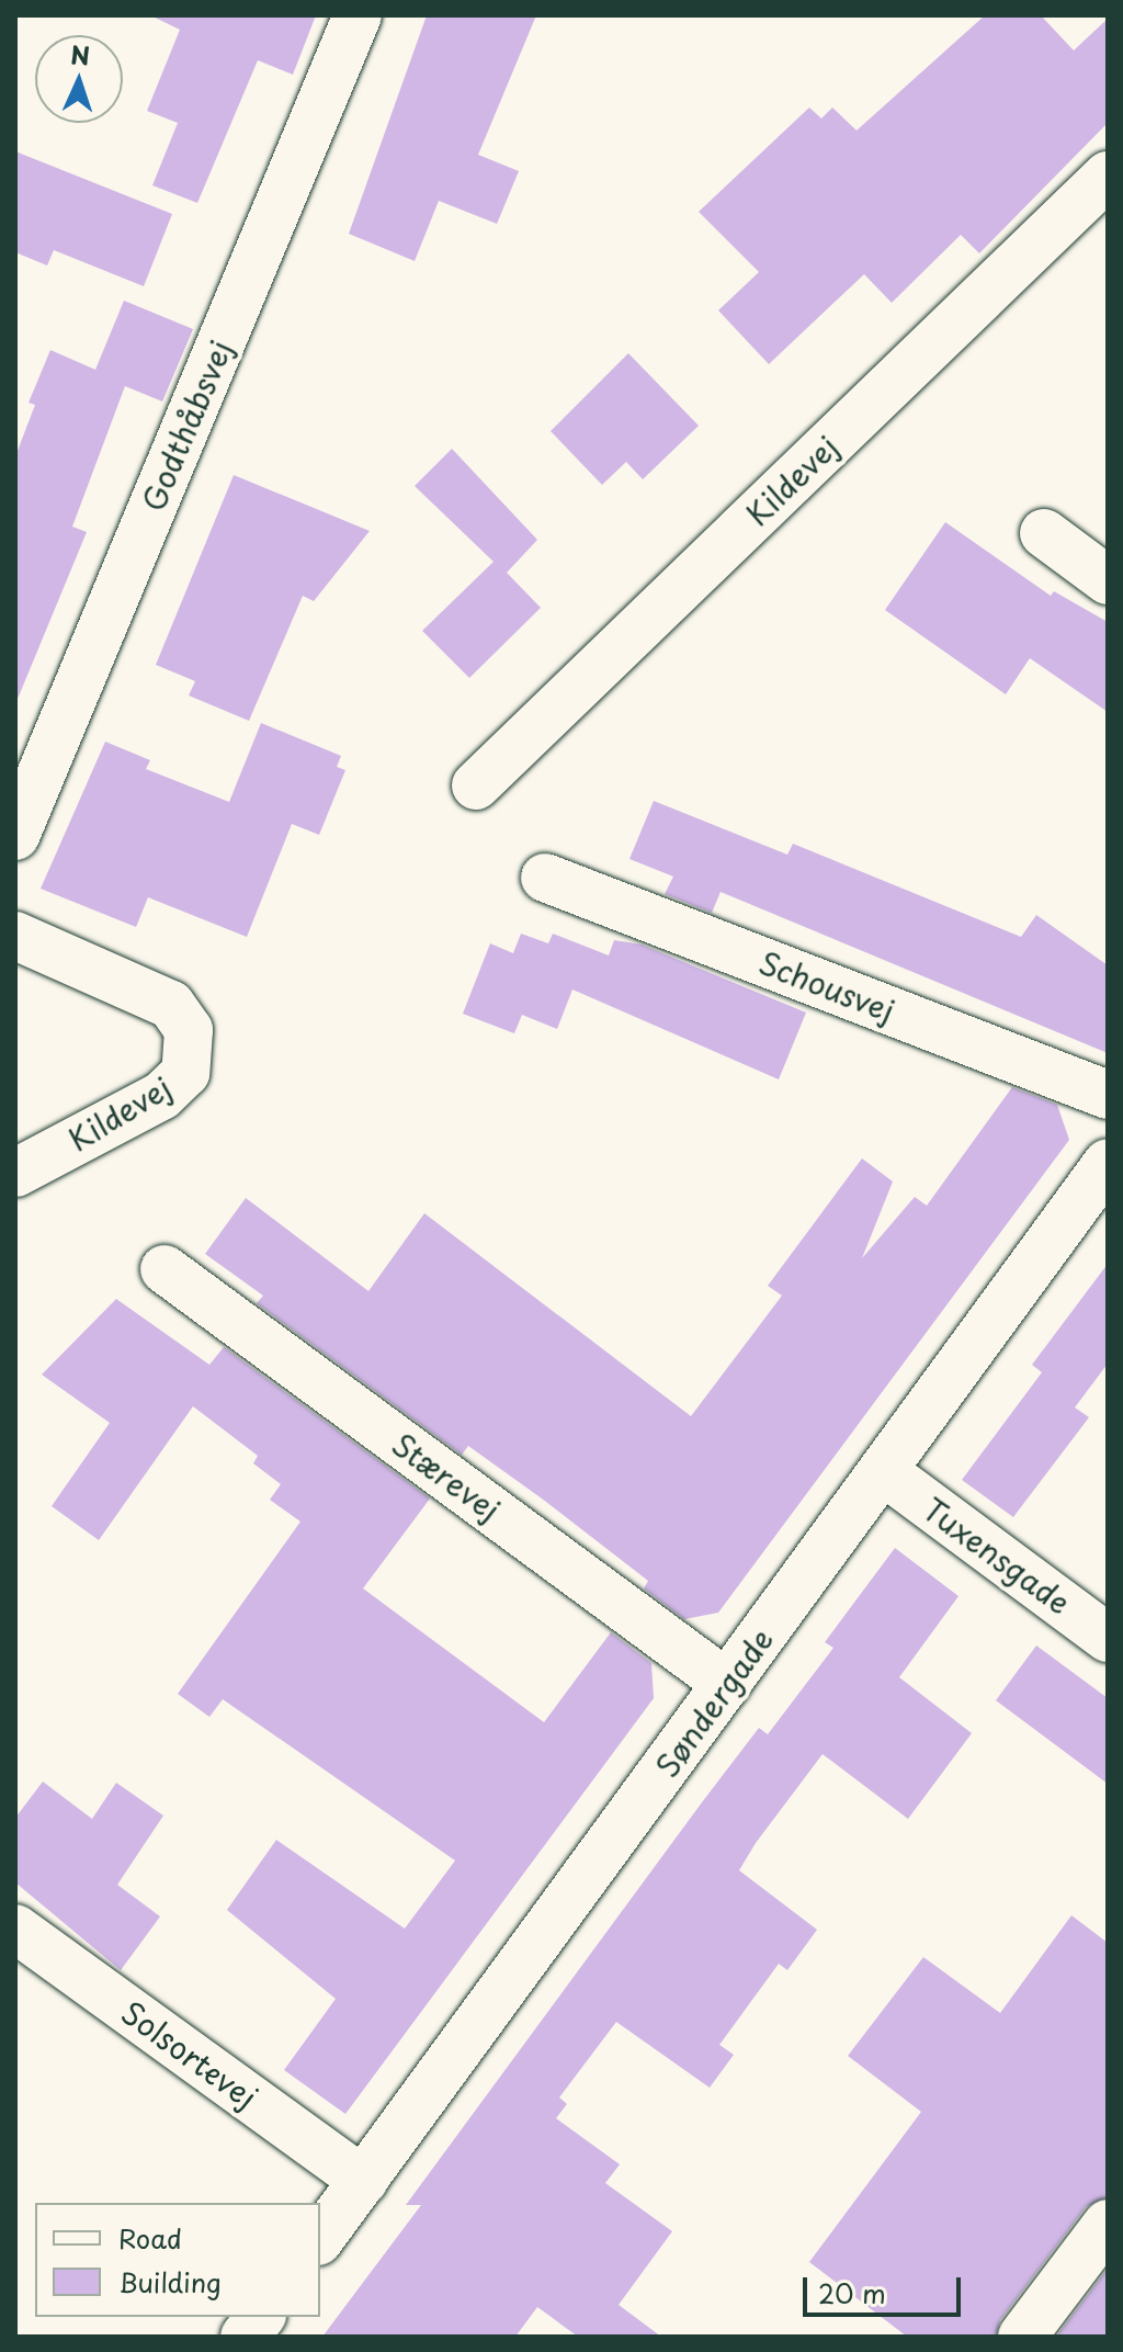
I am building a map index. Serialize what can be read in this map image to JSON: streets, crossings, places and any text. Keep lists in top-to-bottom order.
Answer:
{
  "streets": {
    "street": [
      "Godthåbsvej",
      "Kildevej",
      "Schousvej",
      "Stærevej",
      "Tuxensgade",
      "Søndergade",
      "Solsortevej"
    ]
  },
  "crossings": [
    ["Stærevej", "Søndergade"],
    ["Tuxensgade", "Søndergade"],
    ["Søndergade", "Solsortevej"]
  ],
  "legend": ["Road", "Building"],
  "scale_bar": "20 m",
  "north": "top"
}
